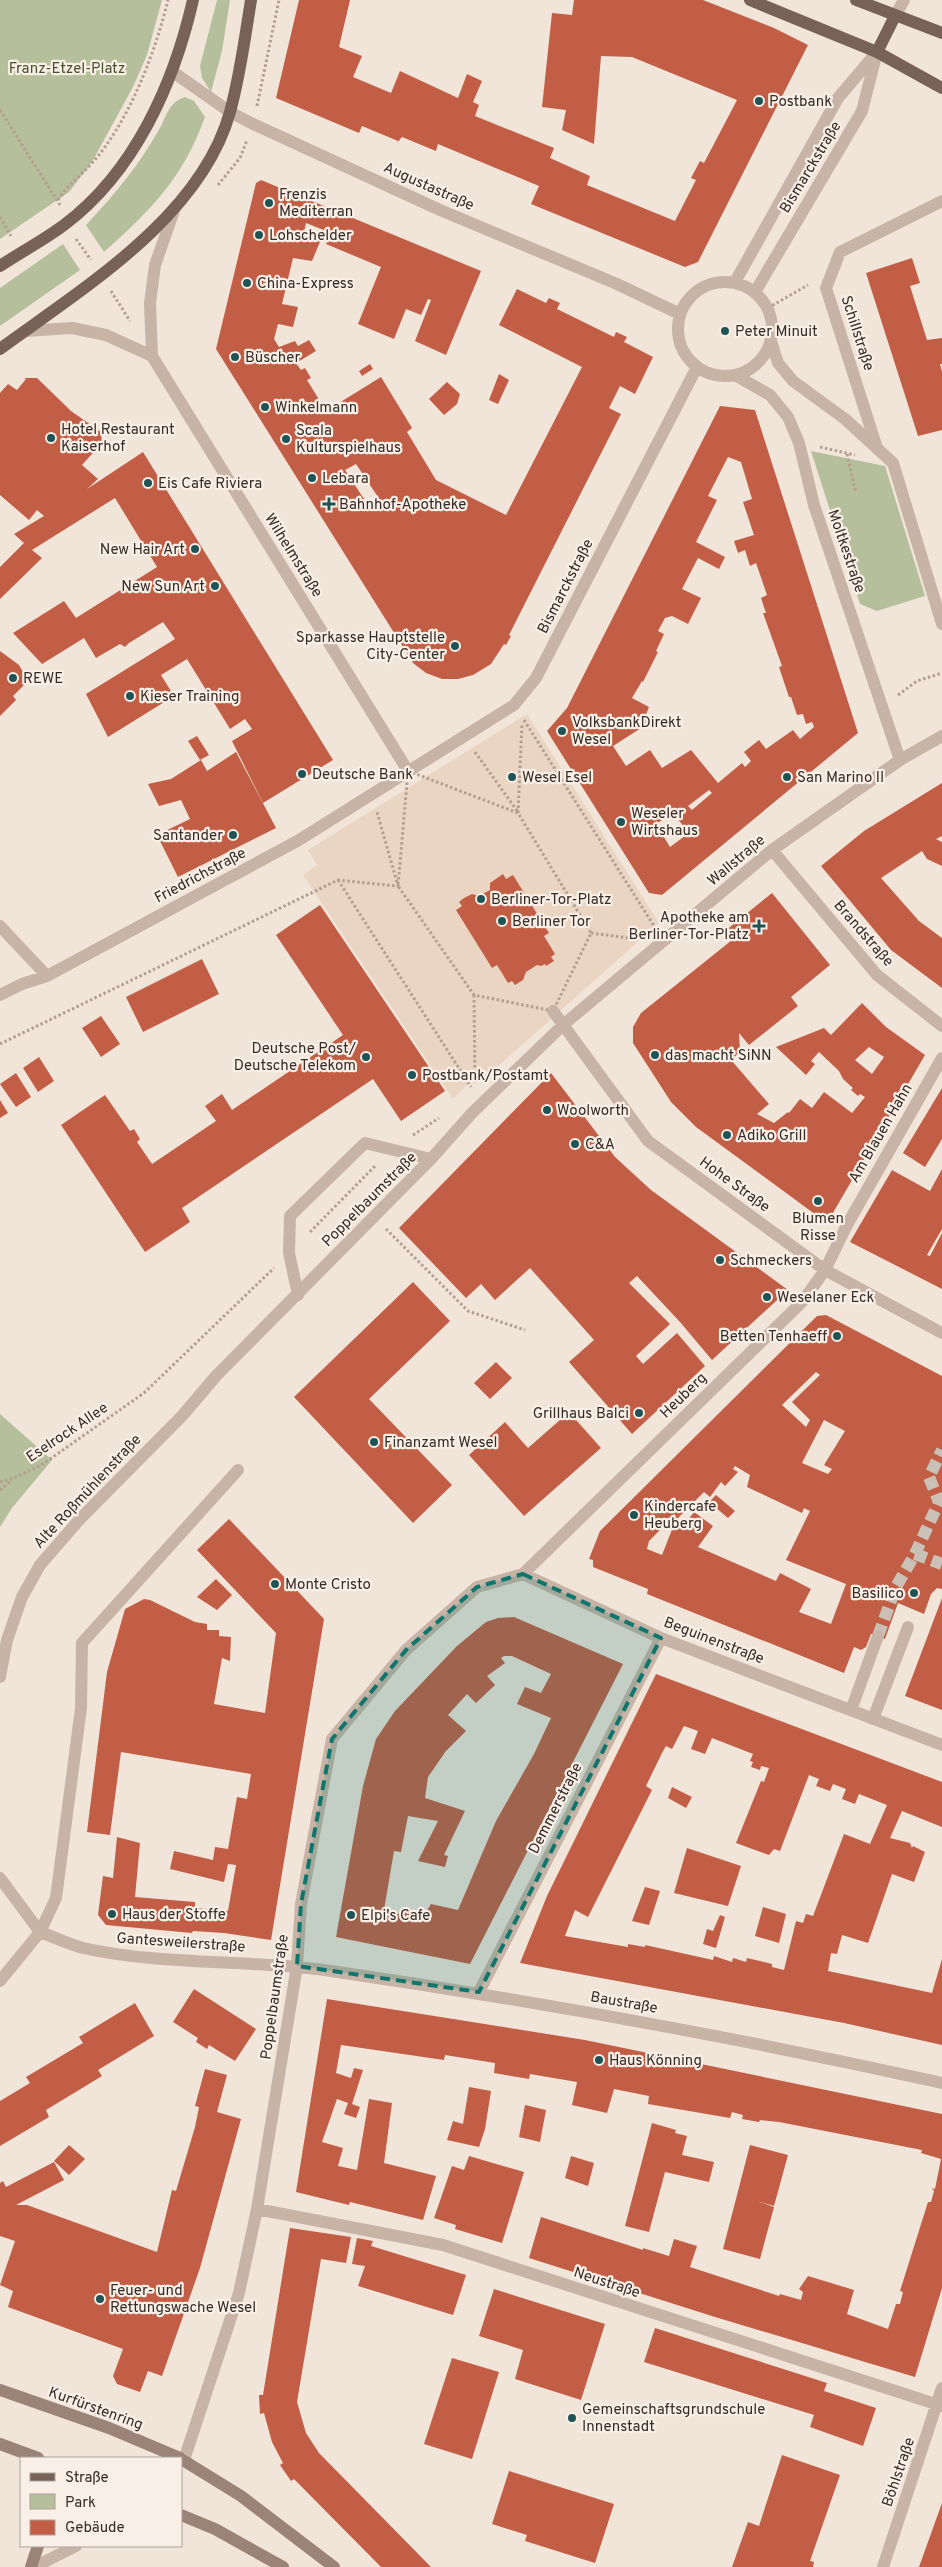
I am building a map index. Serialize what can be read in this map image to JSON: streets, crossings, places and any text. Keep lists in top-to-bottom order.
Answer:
{
  "streets": {
    "main road": ["Kurfürstenring"],
    "street": [
      "Bismarckstraße",
      "Augustastraße",
      "Schillstraße",
      "Moltkestraße",
      "Wilhelmstraße",
      "Wallstraße",
      "Friedrichstraße",
      "Brandstraße",
      "Am Blauen Hahn",
      "Hohe Straße",
      "Poppelbaumstraße",
      "Heuberg",
      "Alte Roßmühlenstraße",
      "Beguinenstraße",
      "Demmerstraße",
      "Gantesweilerstraße",
      "Baustraße",
      "Neustraße",
      "Böhlstraße"
    ],
    "path": ["Eselrock Allee"]
  },
  "crossings": [
    ["Bismarckstraße", "Augustastraße"],
    ["Bismarckstraße", "Moltkestraße"],
    ["Bismarckstraße", "Wilhelmstraße"],
    ["Bismarckstraße", "Friedrichstraße"],
    ["Augustastraße", "Moltkestraße"],
    ["Moltkestraße", "Wallstraße"],
    ["Wilhelmstraße", "Friedrichstraße"],
    ["Wallstraße", "Brandstraße"],
    ["Wallstraße", "Hohe Straße"],
    ["Wallstraße", "Poppelbaumstraße"],
    ["Am Blauen Hahn", "Heuberg"],
    ["Hohe Straße", "Poppelbaumstraße"],
    ["Hohe Straße", "Heuberg"],
    ["Poppelbaumstraße", "Heuberg"],
    ["Poppelbaumstraße", "Alte Roßmühlenstraße"],
    ["Poppelbaumstraße", "Beguinenstraße"],
    ["Poppelbaumstraße", "Gantesweilerstraße"],
    ["Poppelbaumstraße", "Baustraße"],
    ["Poppelbaumstraße", "Neustraße"],
    ["Poppelbaumstraße", "Kurfürstenring"],
    ["Heuberg", "Beguinenstraße"],
    ["Beguinenstraße", "Demmerstraße"],
    ["Demmerstraße", "Baustraße"],
    ["Gantesweilerstraße", "Baustraße"],
    ["Neustraße", "Böhlstraße"]
  ],
  "parks": ["Franz-Etzel-Platz"],
  "places": {
    "other": [
      "Postbank",
      "Frenzis Mediterran",
      "Lohschelder",
      "China-Express",
      "Peter Minuit",
      "Büscher",
      "Winkelmann",
      "Hotel Restaurant Kaiserhof",
      "Scala Kulturspielhaus",
      "Lebara",
      "Eis Cafe Riviera",
      "New Hair Art",
      "New Sun Art",
      "Sparkasse Hauptstelle City-Center",
      "REWE",
      "Kieser Training",
      "VolksbankDirekt Wesel",
      "Deutsche Bank",
      "Wesel Esel",
      "San Marino II",
      "Weseler Wirtshaus",
      "Santander",
      "Berliner-Tor-Platz",
      "Berliner Tor",
      "das macht SiNN",
      "Deutsche Post/ Deutsche Telekom",
      "Postbank/Postamt",
      "Woolworth",
      "Adiko Grill",
      "C&A",
      "Blumen Risse",
      "Schmeckers",
      "Weselaner Eck",
      "Betten Tenhaeff",
      "Grillhaus Balci",
      "Finanzamt Wesel",
      "Kindercafe Heuberg",
      "Monte Cristo",
      "Basilico",
      "Haus der Stoffe",
      "Elpi's Cafe",
      "Haus Könning",
      "Feuer- und Rettungswache Wesel",
      "Gemeinschaftsgrundschule Innenstadt"
    ],
    "health": ["Bahnhof-Apotheke", "Apotheke am Berliner-Tor-Platz"]
  },
  "legend": ["Straße", "Park", "Gebäude"]
}
